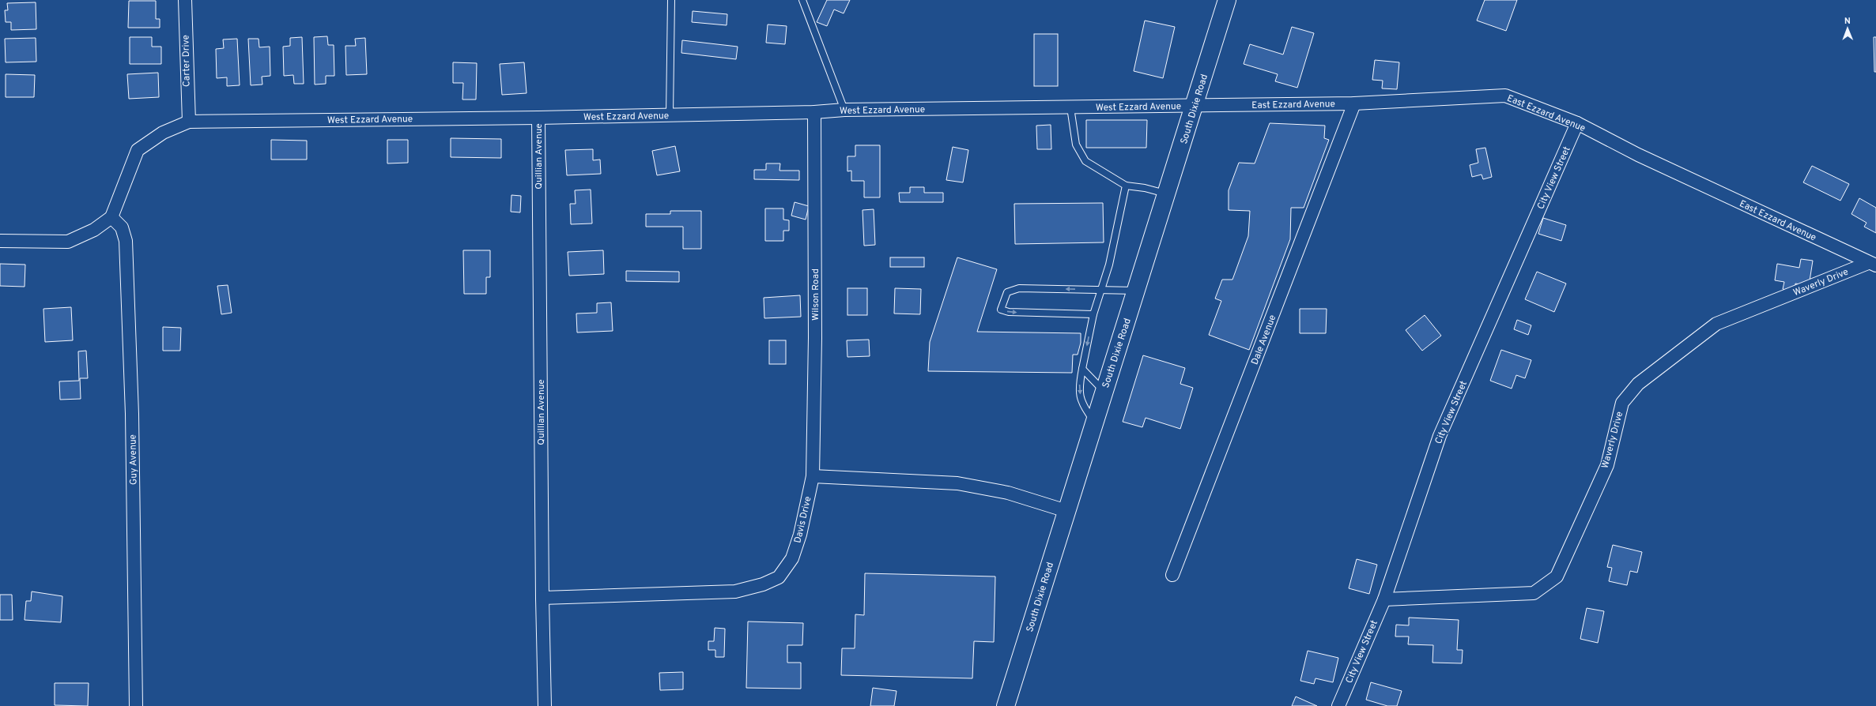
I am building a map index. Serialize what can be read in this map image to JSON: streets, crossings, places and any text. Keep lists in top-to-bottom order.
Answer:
{
  "streets": {
    "main road": ["South Dixie Road"],
    "street": [
      "Carter Drive",
      "East Ezzard Avenue",
      "West Ezzard Avenue",
      "Quillian Avenue",
      "City View Street",
      "Waverly Drive",
      "Wilson Road",
      "Dale Avenue",
      "Guy Avenue",
      "Davis Drive"
    ]
  },
  "crossings": [
    ["Carter Drive", "West Ezzard Avenue"],
    ["East Ezzard Avenue", "West Ezzard Avenue"],
    ["East Ezzard Avenue", "South Dixie Road"],
    ["East Ezzard Avenue", "City View Street"],
    ["East Ezzard Avenue", "Waverly Drive"],
    ["East Ezzard Avenue", "Dale Avenue"],
    ["West Ezzard Avenue", "South Dixie Road"],
    ["West Ezzard Avenue", "Quillian Avenue"],
    ["West Ezzard Avenue", "Wilson Road"],
    ["West Ezzard Avenue", "Guy Avenue"],
    ["Quillian Avenue", "Davis Drive"],
    ["City View Street", "Waverly Drive"],
    ["Wilson Road", "Davis Drive"]
  ],
  "north": "top"
}
